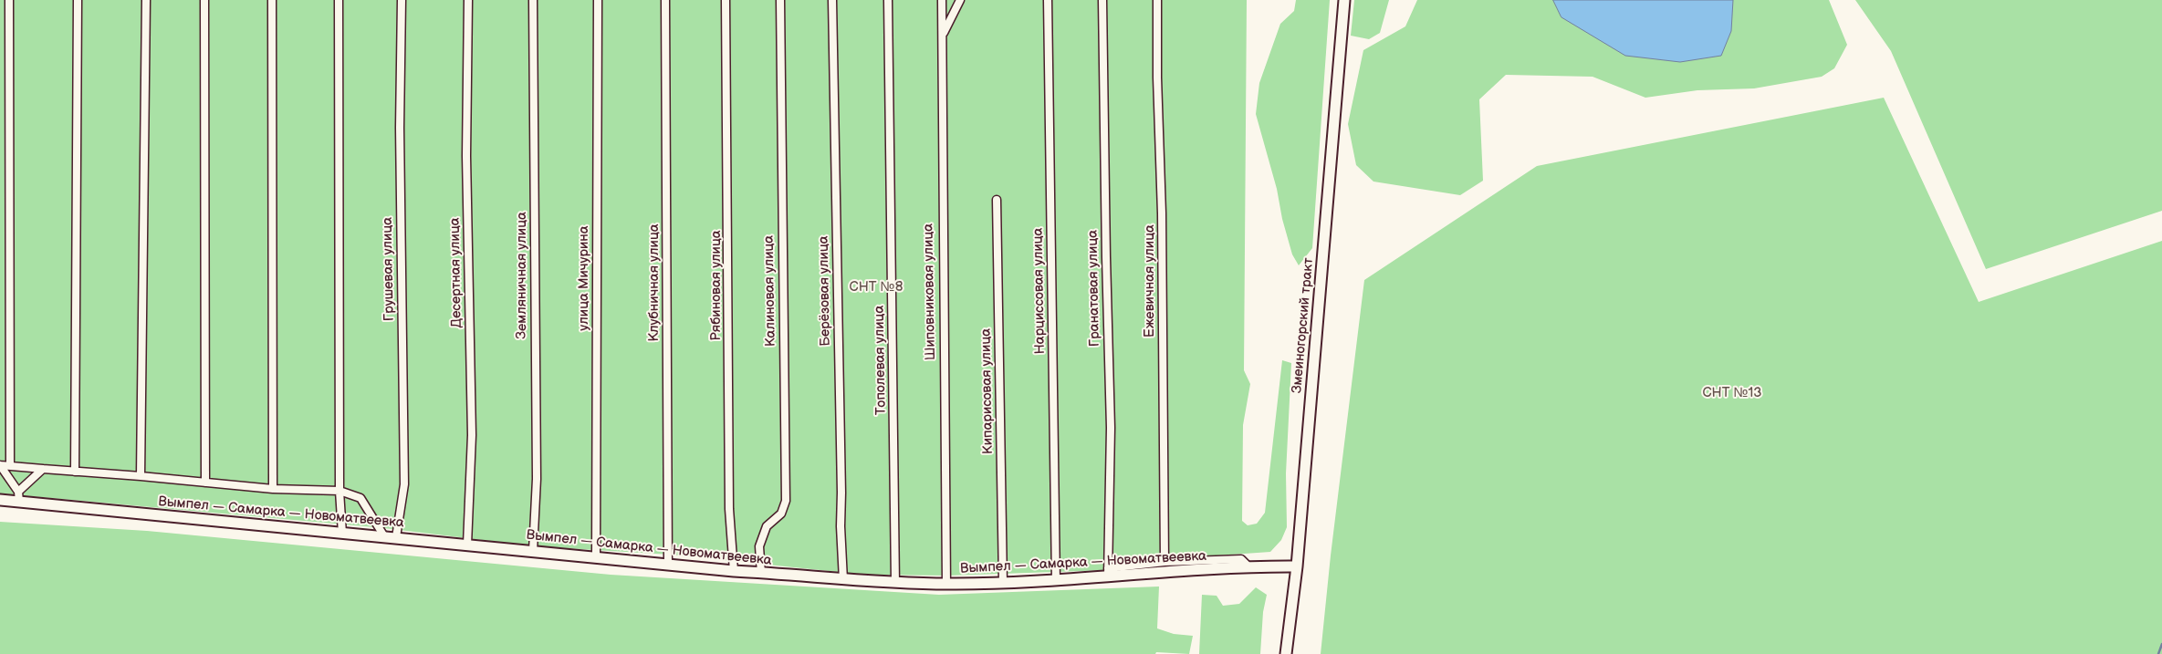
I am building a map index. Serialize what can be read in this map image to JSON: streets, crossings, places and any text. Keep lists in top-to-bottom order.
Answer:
{
  "streets": {
    "main road": ["Змеиногорский тракт", "Вымпел — Самарка — Новоматвеевка"],
    "street": [
      "Грушевая улица",
      "Десертная улица",
      "Земляничная улица",
      "улица Мичурина",
      "Ежевичная улица",
      "Клубничная улица",
      "Рябиновая улица",
      "Гранатовая улица",
      "Калиновая улица",
      "Берёзовая улица",
      "Нарциссовая улица",
      "Шиповниковая улица",
      "Тополевая улица",
      "Кипарисовая улица"
    ]
  },
  "crossings": [
    ["Грушевая улица", "Вымпел — Самарка — Новоматвеевка"],
    ["Десертная улица", "Вымпел — Самарка — Новоматвеевка"],
    ["Земляничная улица", "Вымпел — Самарка — Новоматвеевка"],
    ["улица Мичурина", "Вымпел — Самарка — Новоматвеевка"],
    ["Клубничная улица", "Вымпел — Самарка — Новоматвеевка"],
    ["Рябиновая улица", "Вымпел — Самарка — Новоматвеевка"],
    ["Гранатовая улица", "Вымпел — Самарка — Новоматвеевка"],
    ["Калиновая улица", "Вымпел — Самарка — Новоматвеевка"],
    ["Берёзовая улица", "Вымпел — Самарка — Новоматвеевка"],
    ["Нарциссовая улица", "Вымпел — Самарка — Новоматвеевка"],
    ["Шиповниковая улица", "Вымпел — Самарка — Новоматвеевка"],
    ["Змеиногорский тракт", "Вымпел — Самарка — Новоматвеевка"],
    ["Тополевая улица", "Вымпел — Самарка — Новоматвеевка"],
    ["Кипарисовая улица", "Вымпел — Самарка — Новоматвеевка"]
  ],
  "parks": ["СНТ №8", "СНТ №13"]
}
